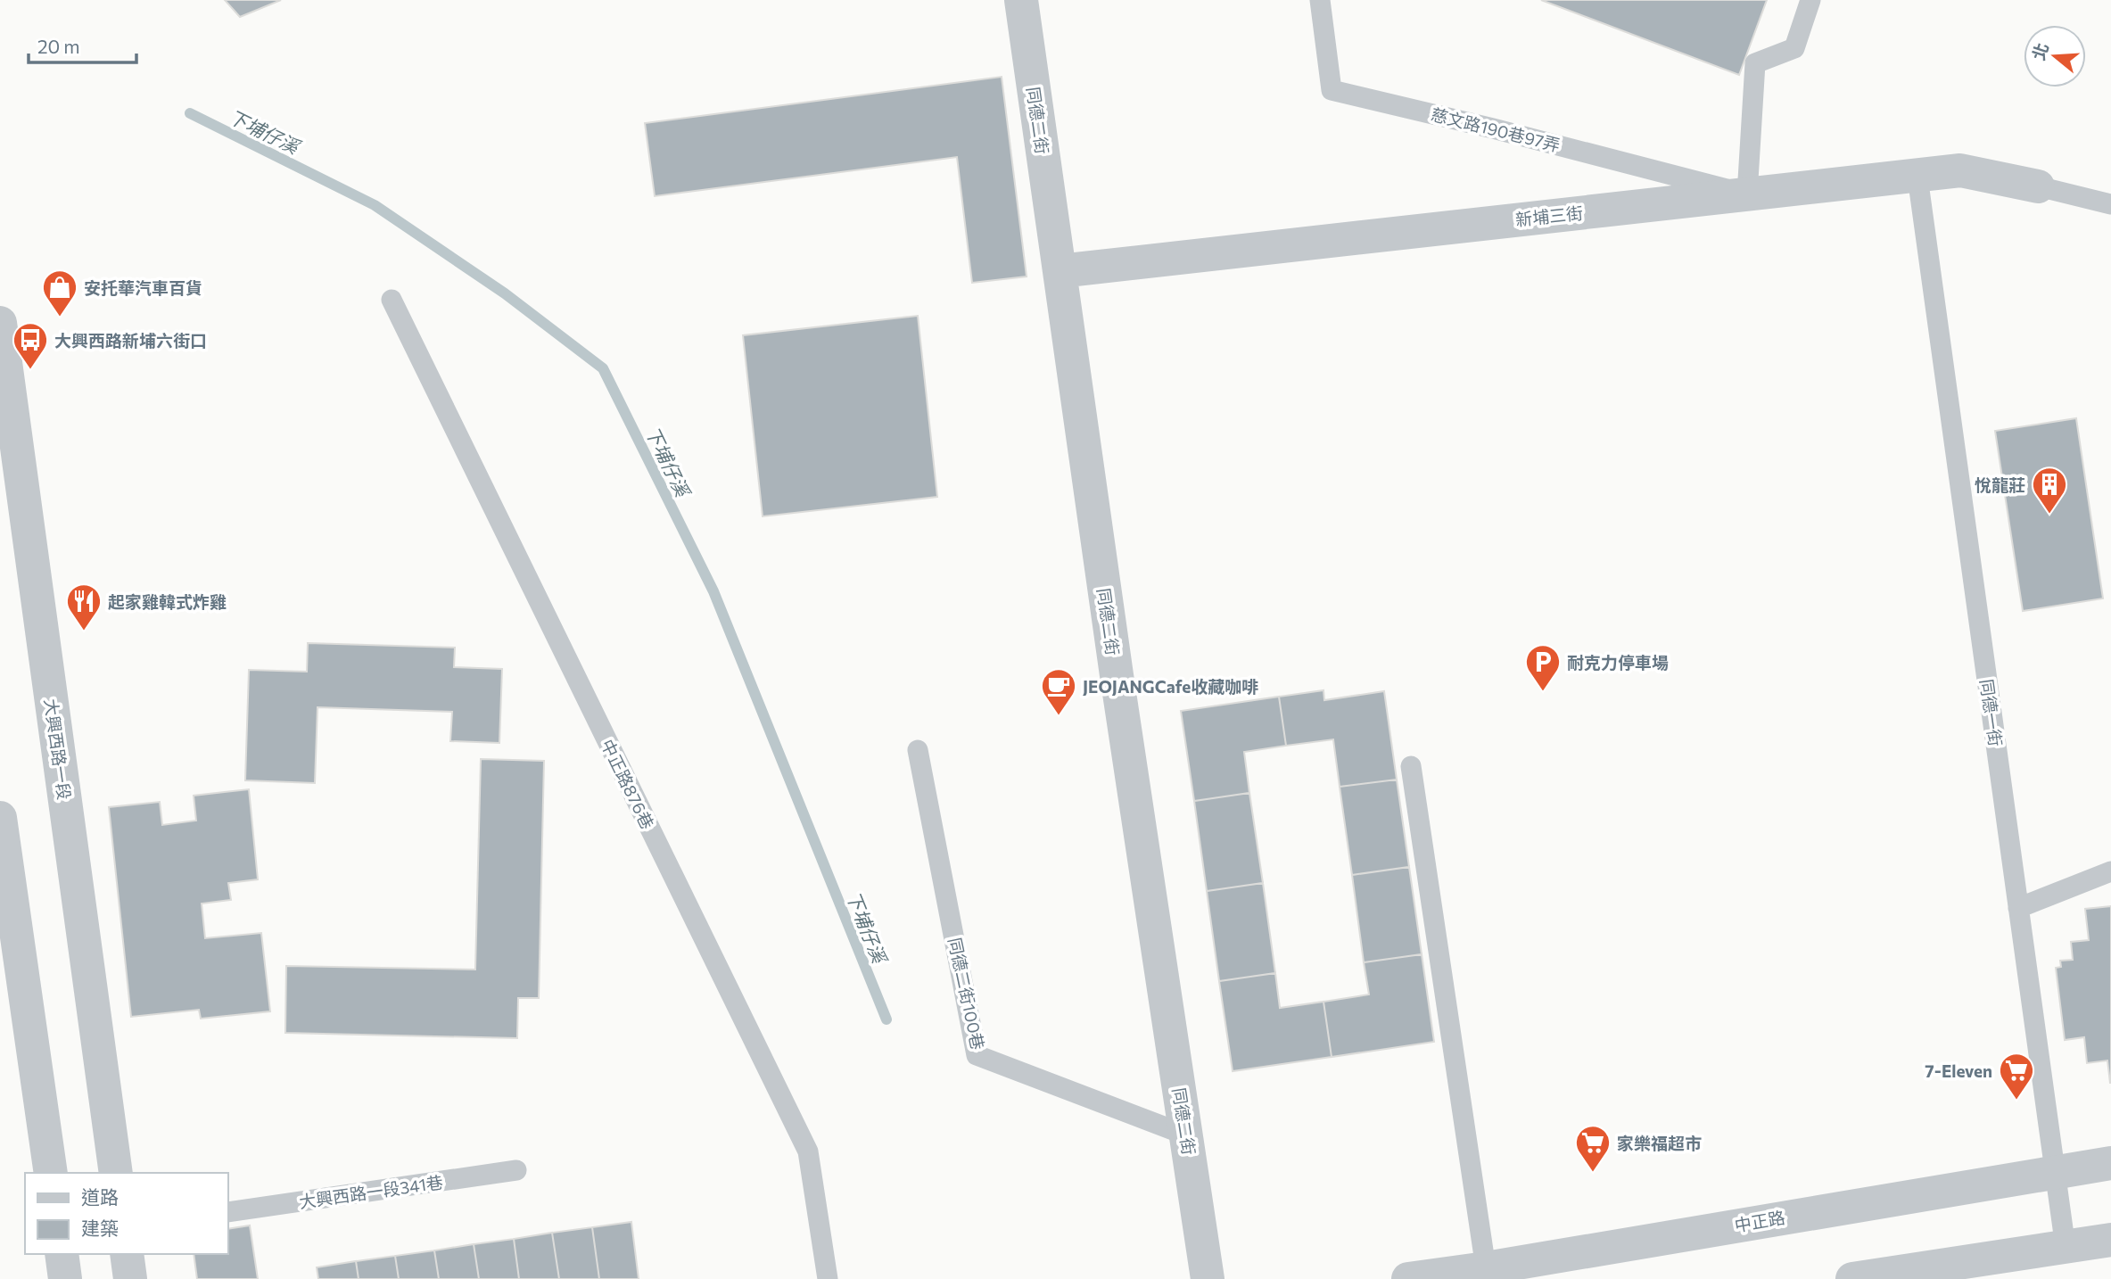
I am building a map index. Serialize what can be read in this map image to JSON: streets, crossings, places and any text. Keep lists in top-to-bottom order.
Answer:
{
  "streets": {
    "street": [
      "同德二街",
      "新埔三街",
      "大興西路一段",
      "中正路"
    ],
    "lane": [
      "慈文路190巷97弄",
      "同德一街",
      "中正路876巷",
      "同德二街100巷",
      "大興西路一段341巷"
    ]
  },
  "crossings": [
    ["同德二街", "新埔三街"],
    ["同德二街", "同德二街100巷"],
    ["慈文路190巷97弄", "新埔三街"],
    ["新埔三街", "同德一街"],
    ["同德一街", "中正路"]
  ],
  "water": ["下埔仔溪"],
  "places": {
    "shop": ["安托華汽車百貨"],
    "bus stop": ["大興西路新埔六街口"],
    "building": ["悅龍莊"],
    "restaurant": ["起家雞韓式炸雞"],
    "parking": ["耐克力停車場"],
    "cafe": ["JEOJANGCafe收藏咖啡"],
    "supermarket": ["7-Eleven", "家樂福超市"]
  },
  "legend": ["道路", "建築"],
  "scale_bar": "20 m",
  "north": "left"
}
